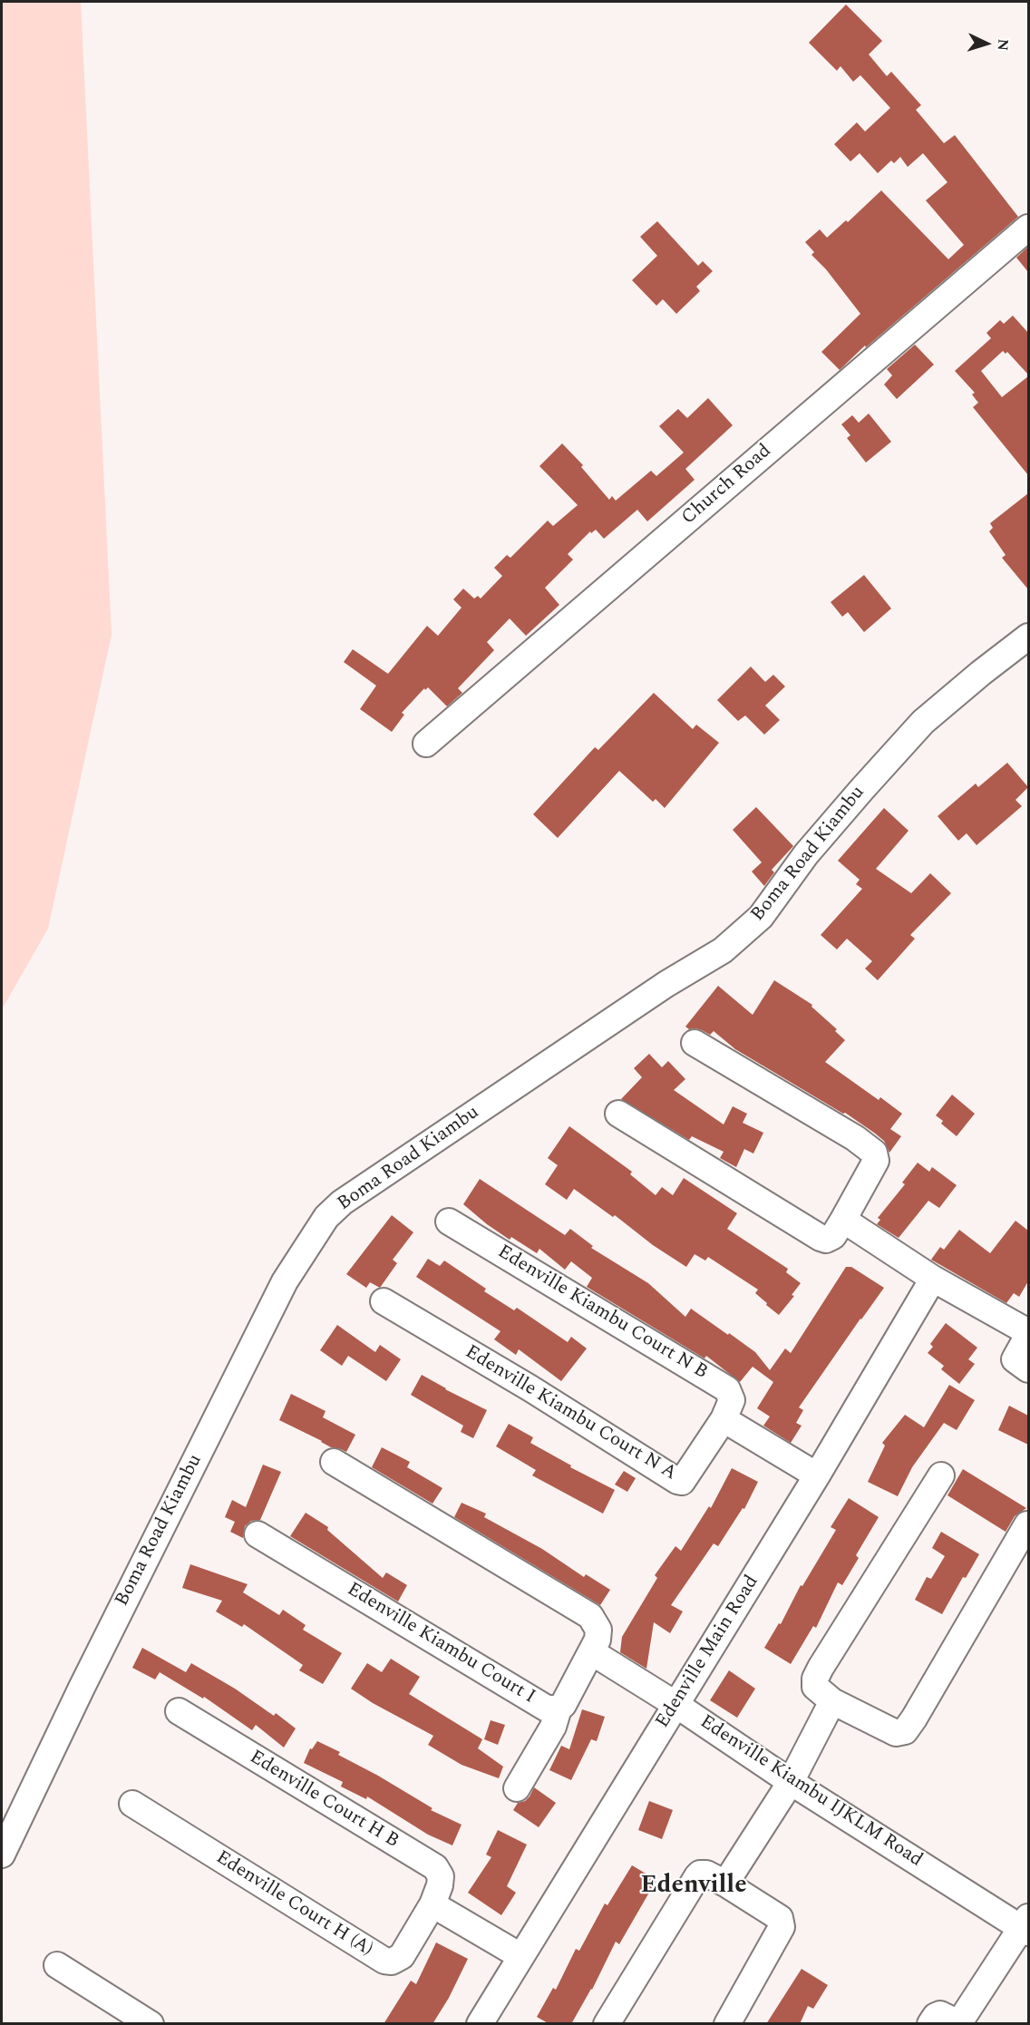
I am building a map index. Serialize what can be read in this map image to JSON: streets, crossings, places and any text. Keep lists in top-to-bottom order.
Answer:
{
  "streets": {
    "street": [
      "Church Road",
      "Boma Road Kiambu",
      "Edenville Kiambu Court N B",
      "Edenville Kiambu Court N A",
      "Edenville Kiambu Court I",
      "Edenville Main Road",
      "Edenville Kiambu IJKLM Road",
      "Edenville Court H B",
      "Edenville Court H (A)"
    ]
  },
  "crossings": [
    ["Edenville Kiambu Court N B", "Edenville Kiambu Court N A"],
    ["Edenville Kiambu Court I", "Edenville Kiambu IJKLM Road"],
    ["Edenville Main Road", "Edenville Kiambu IJKLM Road"],
    ["Edenville Court H B", "Edenville Court H (A)"]
  ],
  "districts": ["Edenville"],
  "north": "right"
}
